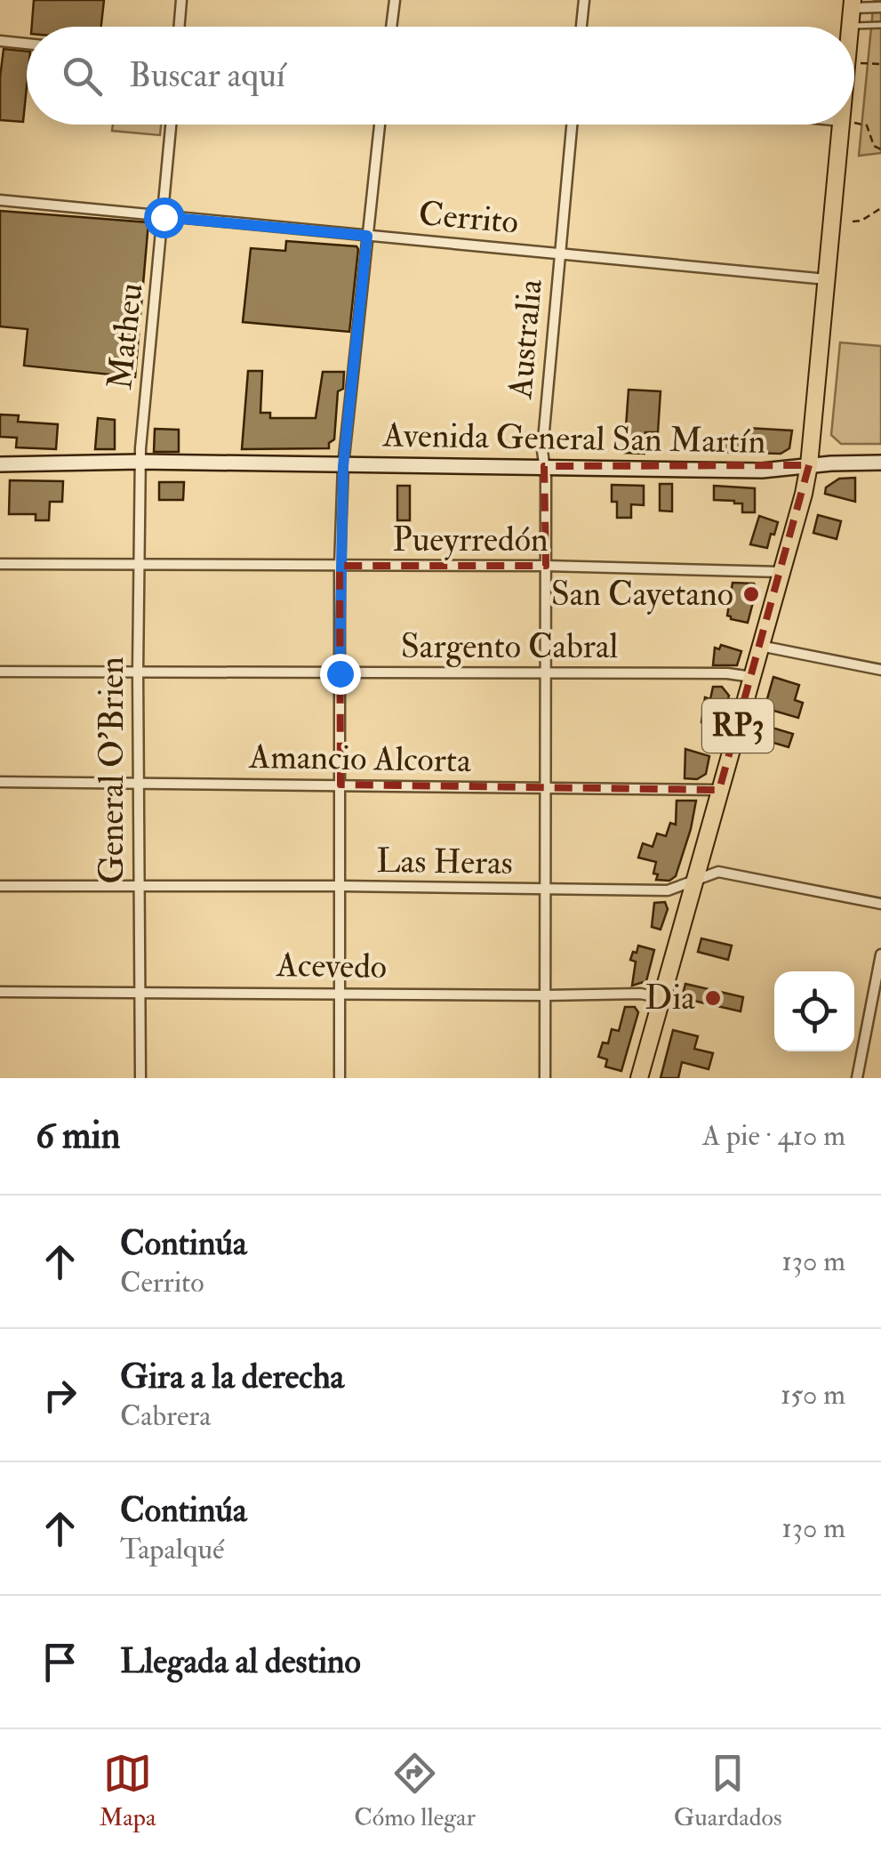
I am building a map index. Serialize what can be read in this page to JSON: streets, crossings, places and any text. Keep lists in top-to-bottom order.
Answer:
{
  "streets": {
    "highway": ["RP3"],
    "main road": ["Avenida General San Martín"],
    "street": [
      "Cerrito",
      "Matheu",
      "Australia",
      "Pueyrredón",
      "Sargento Cabral",
      "Amancio Alcorta",
      "General O'Brien",
      "Las Heras",
      "Acevedo"
    ]
  },
  "crossings": [
    ["Cerrito", "Matheu"],
    ["Cerrito", "Australia"],
    ["Cerrito", "RP3"],
    ["Matheu", "Avenida General San Martín"],
    ["Matheu", "General O'Brien"],
    ["Australia", "Avenida General San Martín"],
    ["Australia", "Pueyrredón"],
    ["Australia", "Sargento Cabral"],
    ["Australia", "Amancio Alcorta"],
    ["Australia", "Las Heras"],
    ["Australia", "Acevedo"],
    ["Avenida General San Martín", "RP3"],
    ["Avenida General San Martín", "General O'Brien"],
    ["Pueyrredón", "RP3"],
    ["Pueyrredón", "General O'Brien"],
    ["Sargento Cabral", "RP3"],
    ["Sargento Cabral", "General O'Brien"],
    ["RP3", "Amancio Alcorta"],
    ["RP3", "Las Heras"],
    ["RP3", "Acevedo"],
    ["Amancio Alcorta", "General O'Brien"],
    ["General O'Brien", "Las Heras"],
    ["General O'Brien", "Acevedo"]
  ],
  "places": ["San Cayetano", "Dia"],
  "page": {
    "search": "Buscar aquí",
    "heading": ["6 min", "A pie · 410 m"],
    "list": [
      ["Continúa", "Cerrito", "130 m"],
      ["Gira a la derecha", "Cabrera", "150 m"],
      ["Continúa", "Tapalqué", "130 m"],
      "Llegada al destino"
    ],
    "nav": ["Mapa", "Cómo llegar", "Guardados"]
  }
}
